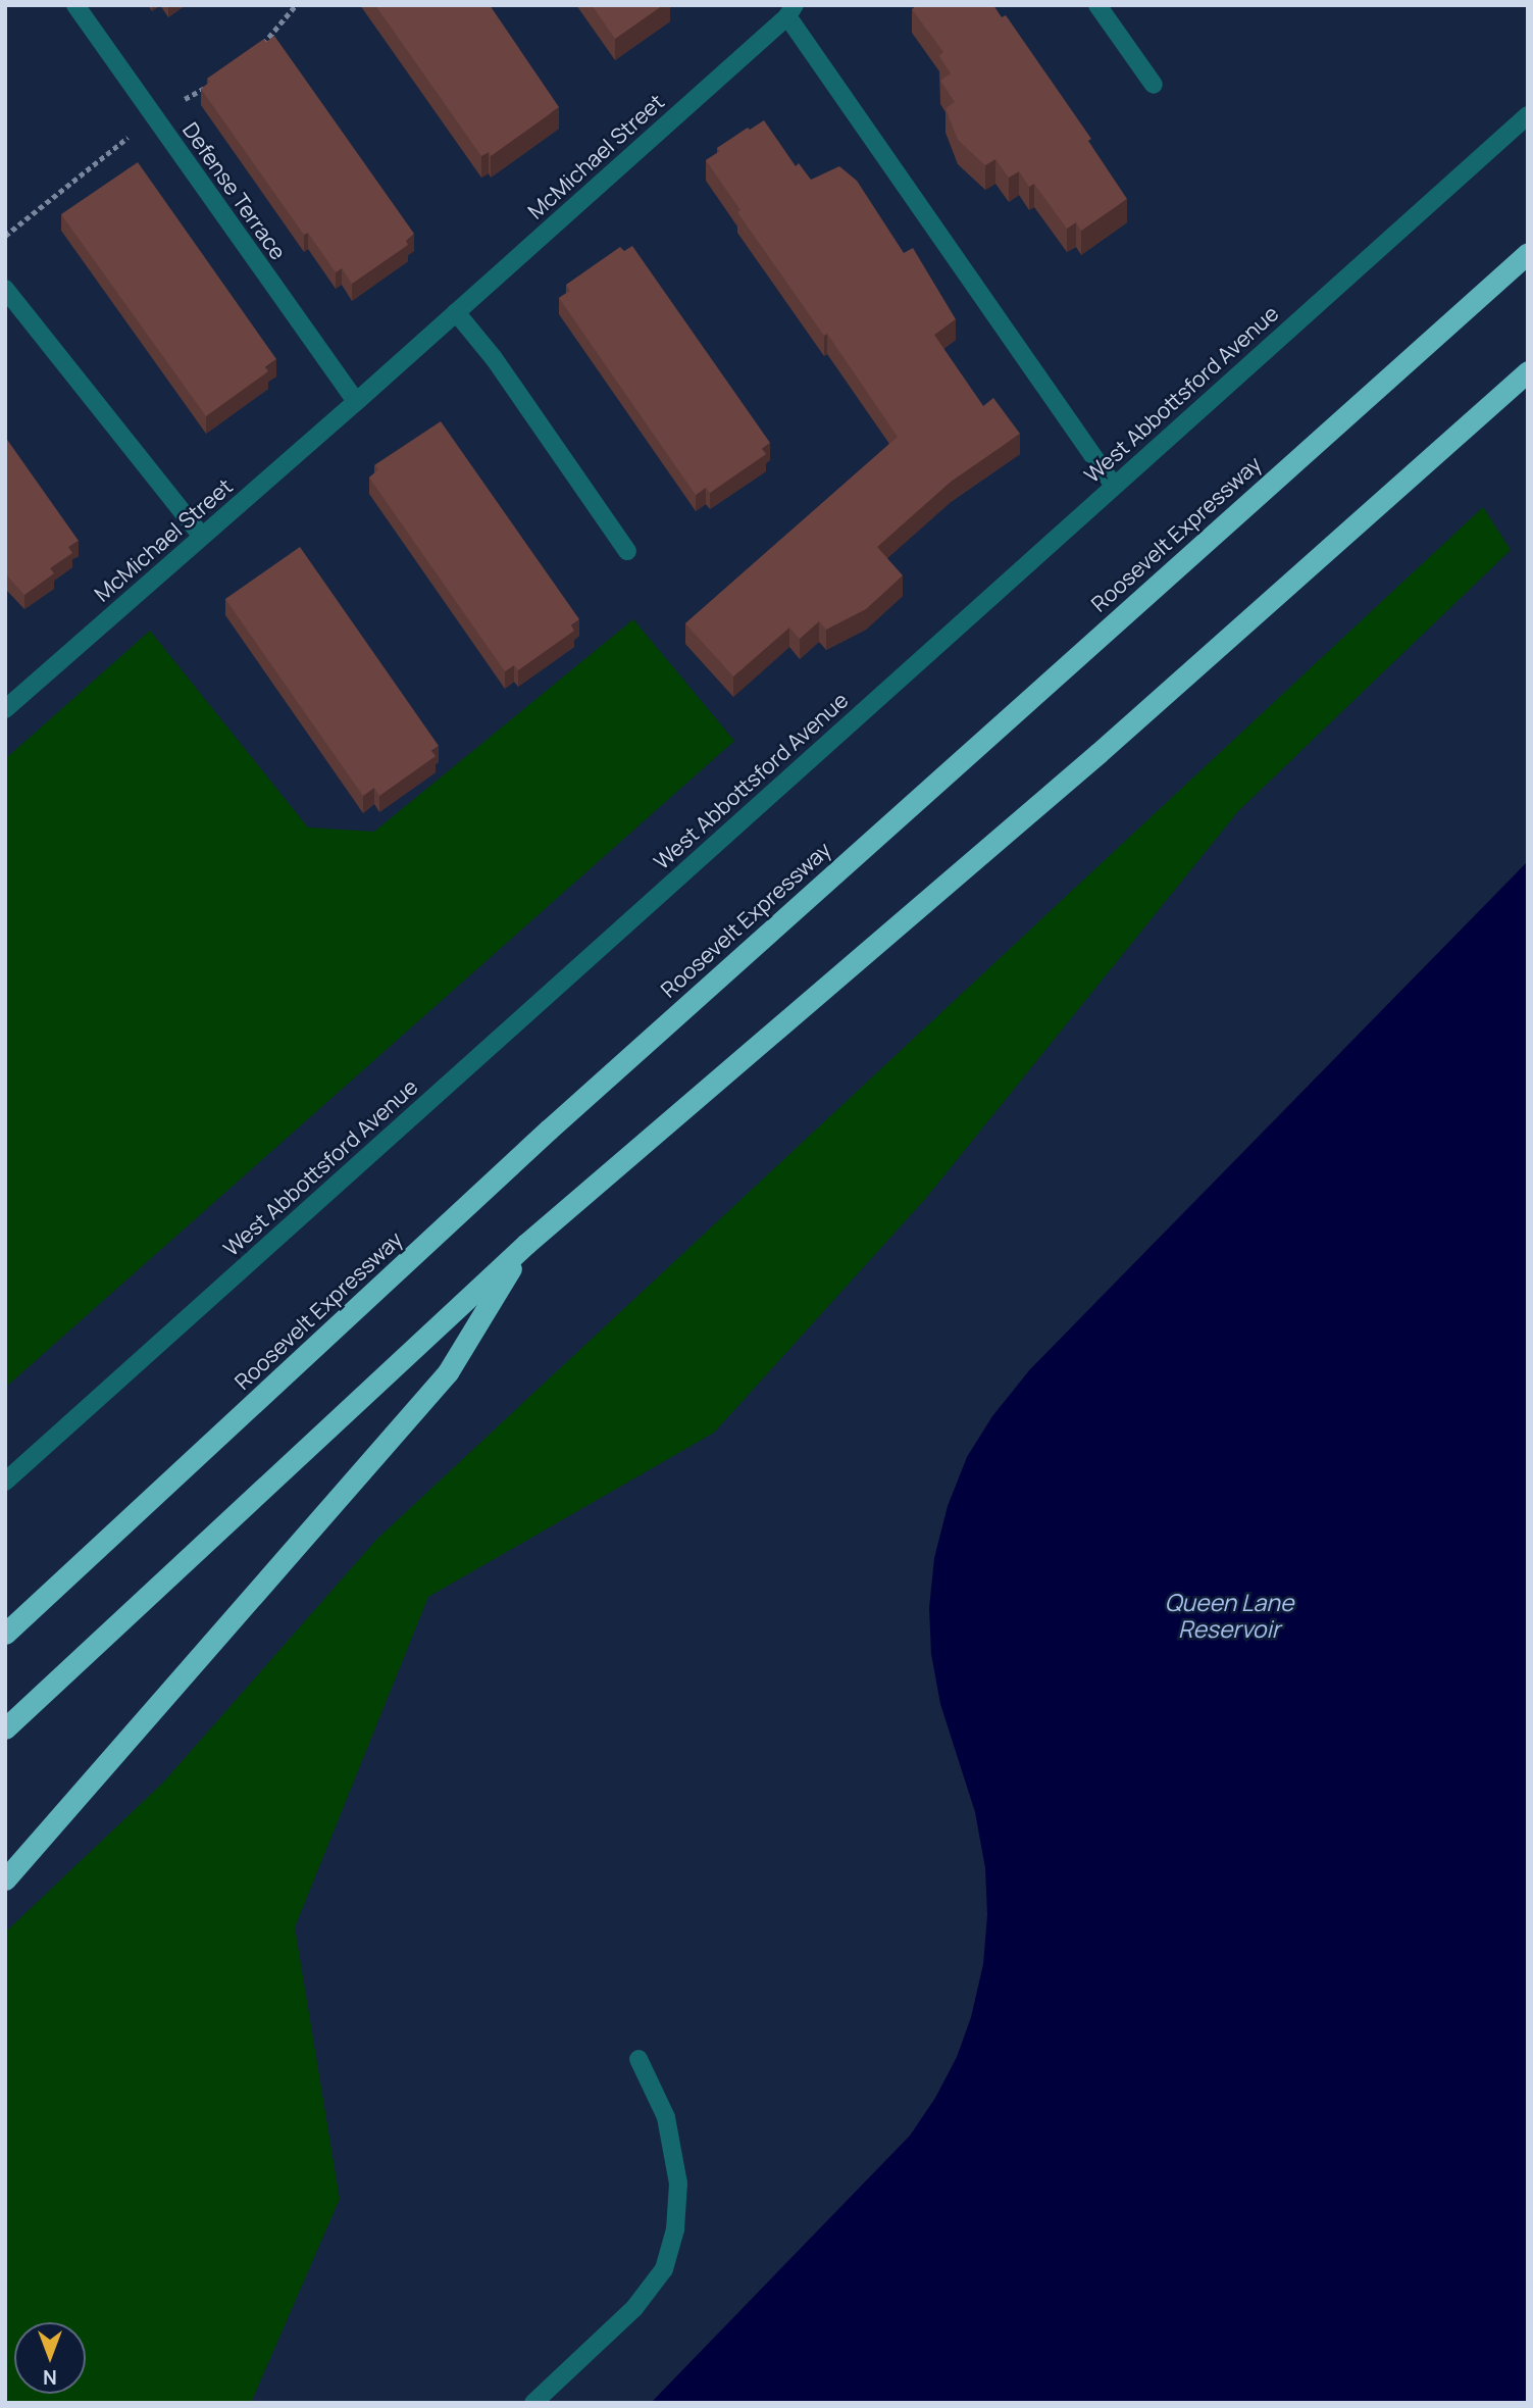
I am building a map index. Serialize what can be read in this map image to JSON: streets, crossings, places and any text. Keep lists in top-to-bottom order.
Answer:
{
  "streets": {
    "highway": ["Roosevelt Expressway"],
    "street": ["McMichael Street", "Defense Terrace", "West Abbottsford Avenue"]
  },
  "crossings": [
    ["McMichael Street", "Defense Terrace"],
    ["McMichael Street", "West Abbottsford Avenue"]
  ],
  "water": ["Queen Lane Reservoir"],
  "north": "bottom"
}
